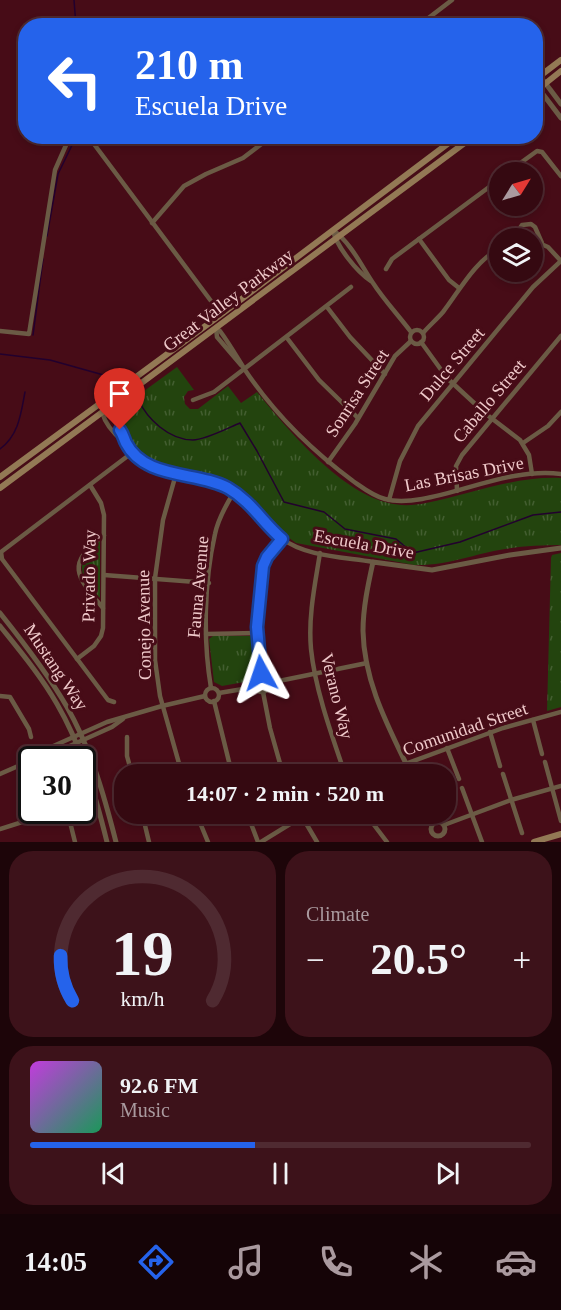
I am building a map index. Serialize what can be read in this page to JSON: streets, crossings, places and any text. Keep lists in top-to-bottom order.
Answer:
{
  "streets": {
    "main road": ["Great Valley Parkway"],
    "street": [
      "Dulce Street",
      "Sonrisa Street",
      "Caballo Street",
      "Las Brisas Drive",
      "Escuela Drive",
      "Privado Way",
      "Fauna Avenue",
      "Conejo Avenue",
      "Mustang Way",
      "Verano Way",
      "Comunidad Street"
    ]
  },
  "crossings": [
    ["Great Valley Parkway", "Las Brisas Drive"],
    ["Great Valley Parkway", "Escuela Drive"],
    ["Dulce Street", "Las Brisas Drive"],
    ["Sonrisa Street", "Las Brisas Drive"],
    ["Caballo Street", "Las Brisas Drive"],
    ["Escuela Drive", "Fauna Avenue"],
    ["Escuela Drive", "Conejo Avenue"],
    ["Escuela Drive", "Verano Way"]
  ],
  "north": "top right",
  "page": {
    "turn": ["210 m", "Escuela Drive"],
    "limit": "30",
    "trip": "14:07 · 2 min · 520 m",
    "tile": "Climate",
    "heat": ["−", "20.5°", "+"],
    "song": ["92.6 FM", "Music"],
    "tabs": "14:05",
    "gauge": ["19", "km/h"]
  }
}
